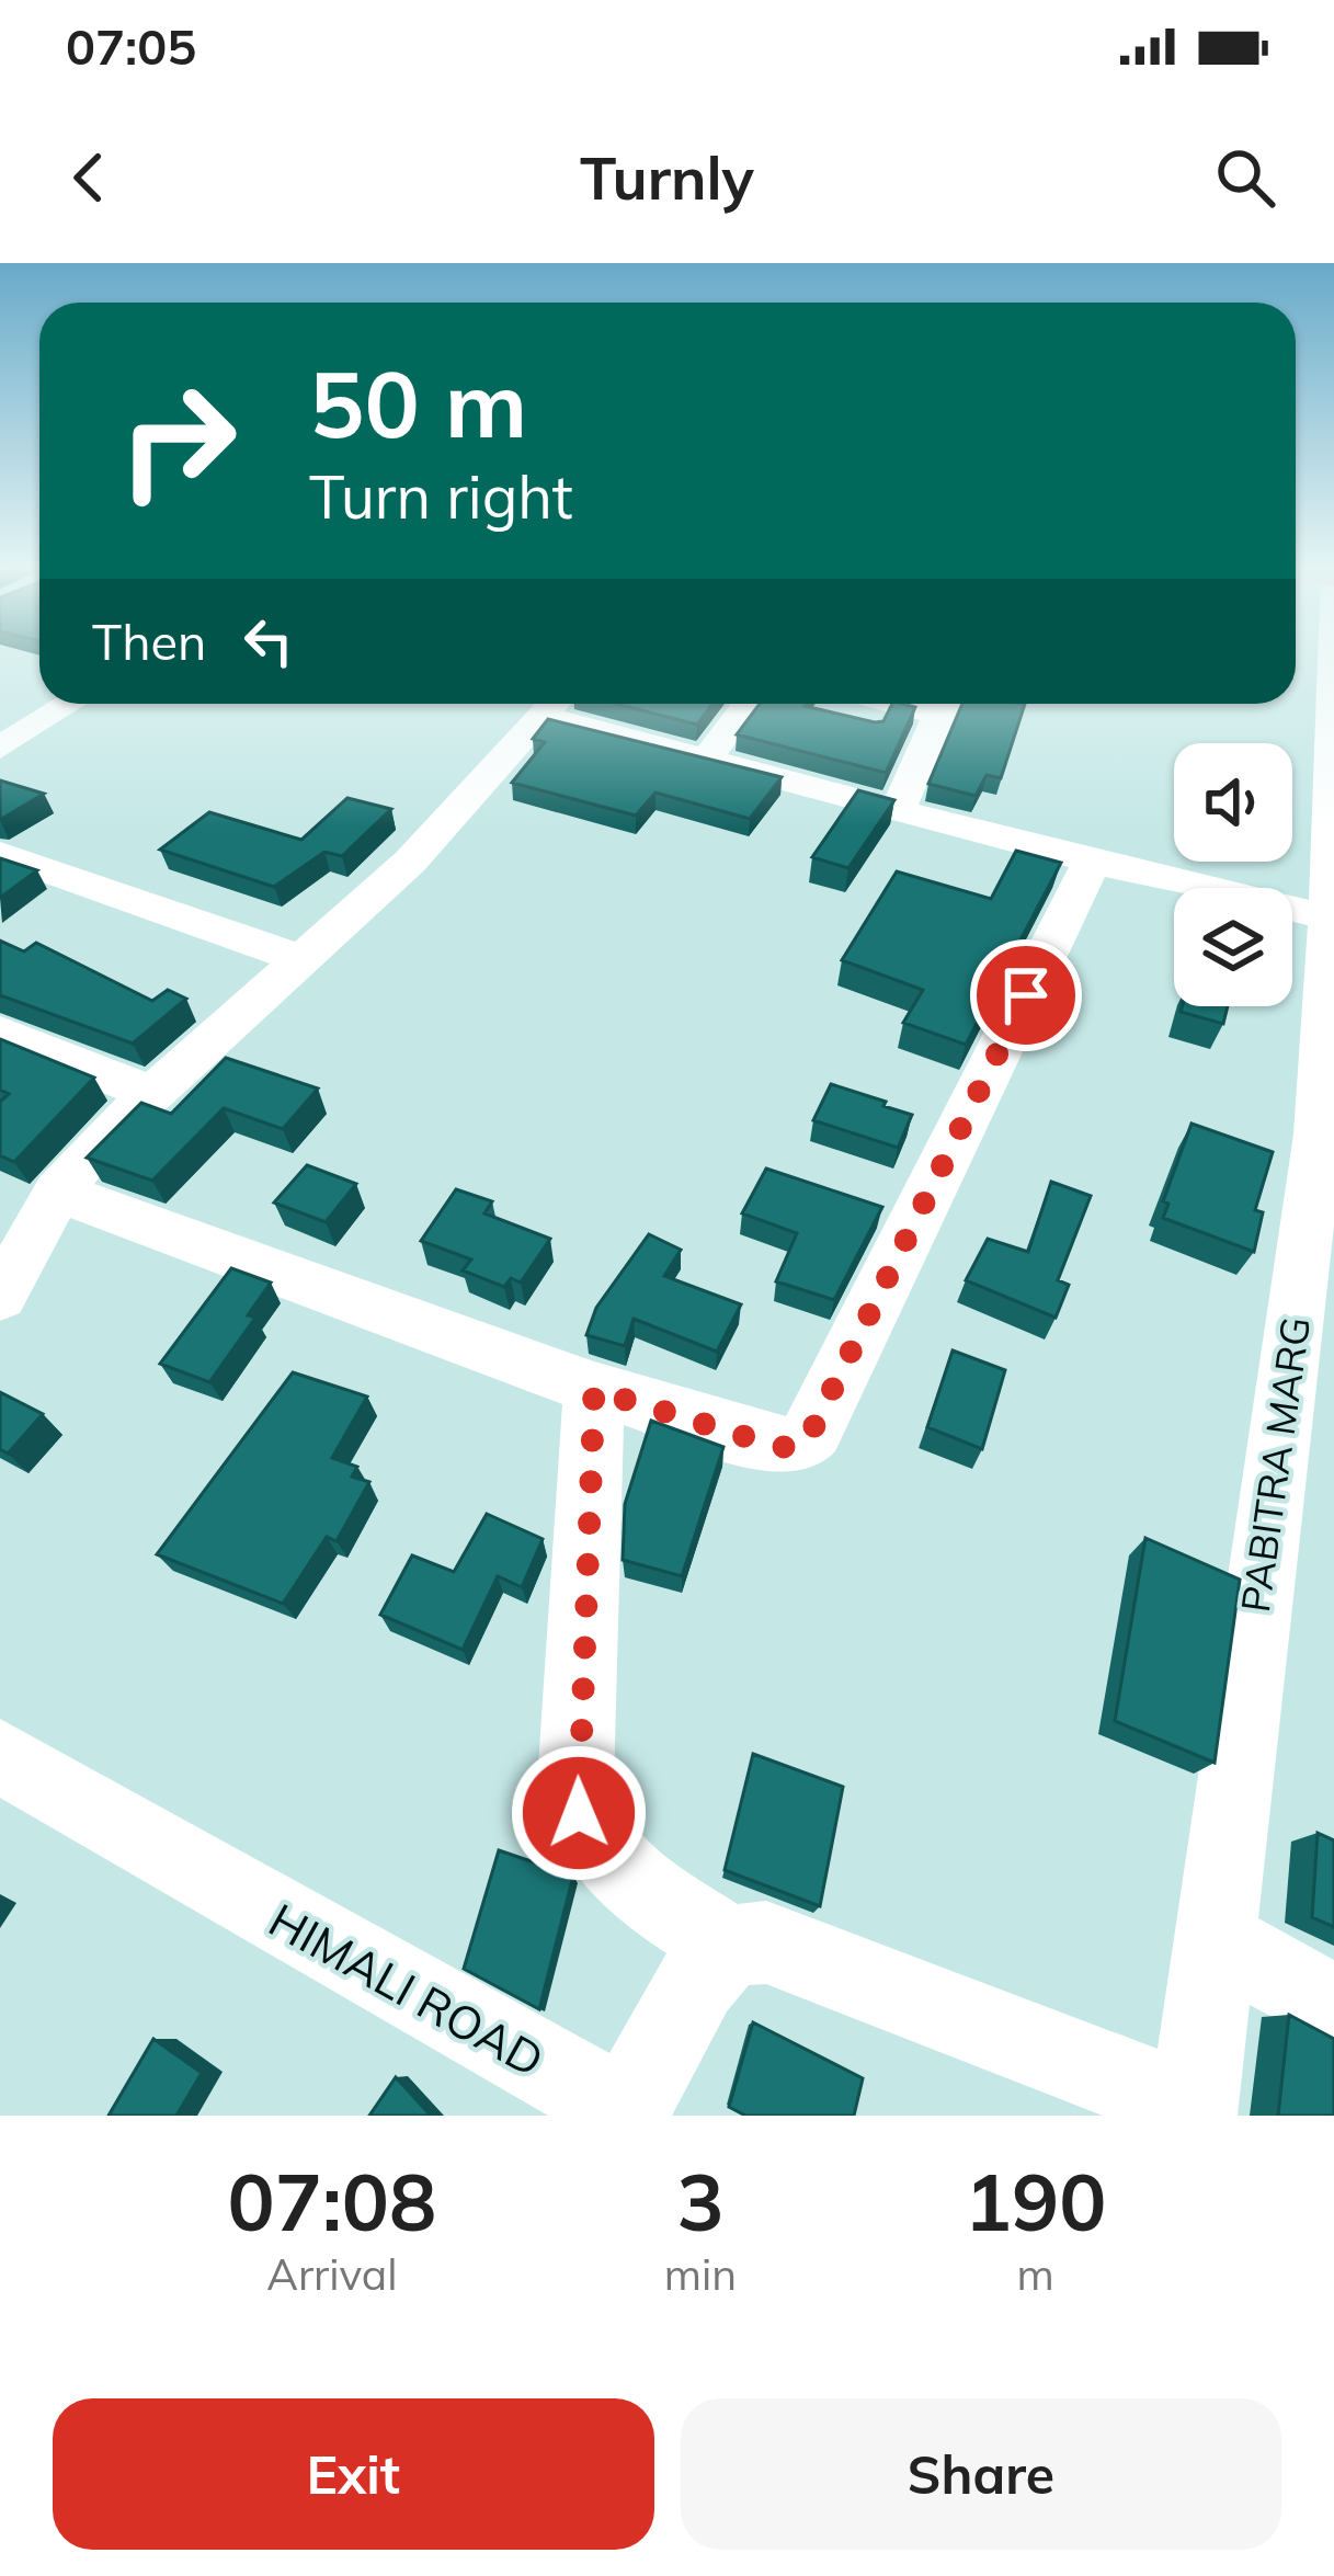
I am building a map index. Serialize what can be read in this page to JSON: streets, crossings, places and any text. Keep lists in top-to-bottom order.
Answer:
{
  "streets": {
    "street": ["PABITRA MARG", "HIMALI ROAD"]
  },
  "page": {
    "status": "07:05",
    "header": "Turnly",
    "turn": ["50 m", "Turn right"],
    "then": "Then",
    "eta": [
      "07:08",
      "Arrival",
      "3",
      "min",
      "190",
      "m"
    ],
    "buttons": ["Exit", "Share"]
  }
}
